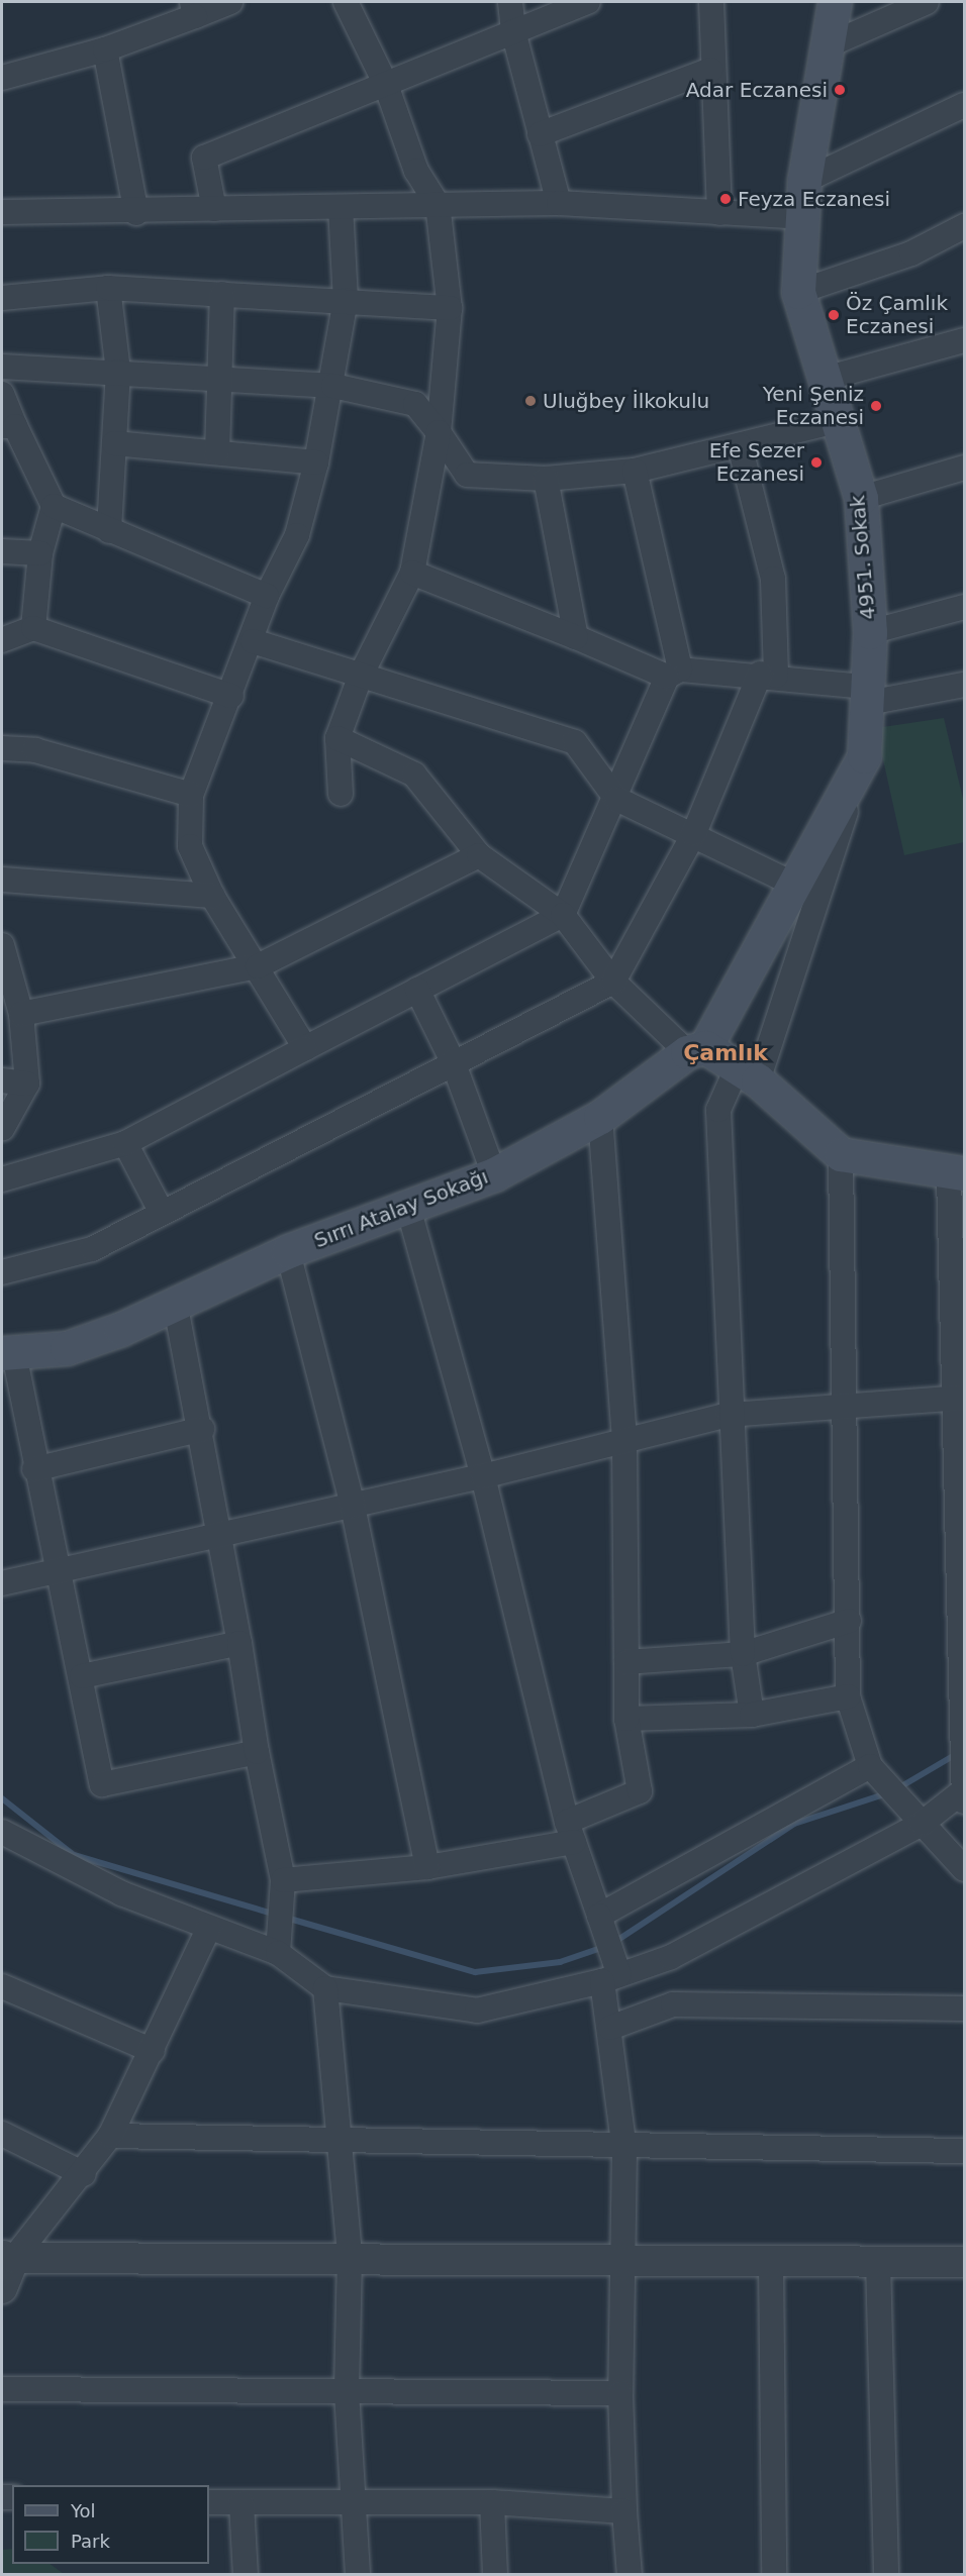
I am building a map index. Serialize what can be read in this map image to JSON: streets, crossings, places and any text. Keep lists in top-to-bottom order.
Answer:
{
  "streets": {
    "main road": ["4951. Sokak", "Sırrı Atalay Sokağı"]
  },
  "crossings": [
    ["4951. Sokak", "Sırrı Atalay Sokağı"]
  ],
  "districts": ["Çamlık"],
  "places": [
    "Adar Eczanesi",
    "Feyza Eczanesi",
    "Öz Çamlık Eczanesi",
    "Uluğbey İlkokulu",
    "Yeni Şeniz Eczanesi",
    "Efe Sezer Eczanesi"
  ],
  "legend": ["Yol", "Park"]
}
